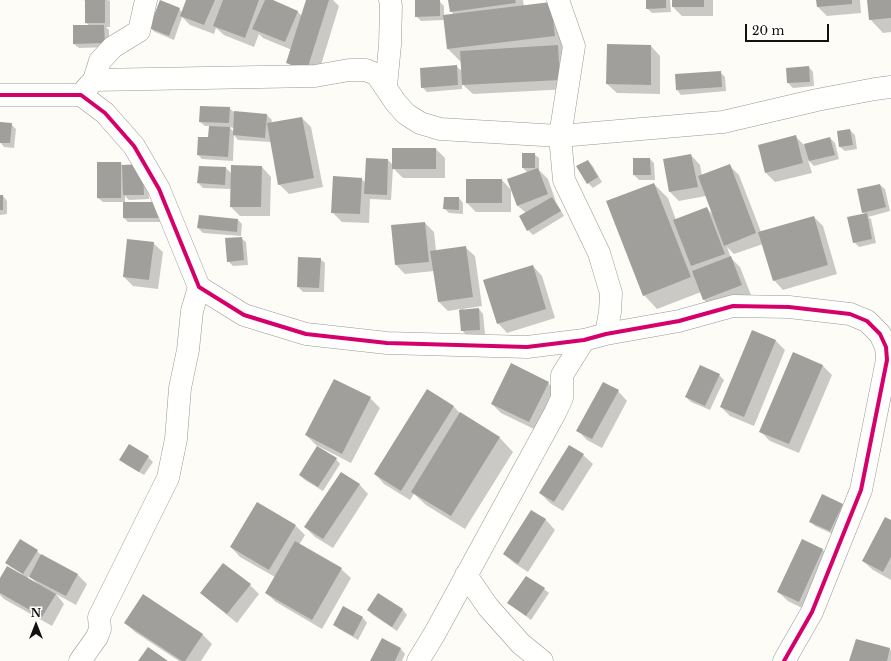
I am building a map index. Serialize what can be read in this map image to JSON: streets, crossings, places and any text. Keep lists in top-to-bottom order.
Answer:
{
  "scale_bar": "20 m",
  "north": "top"
}
